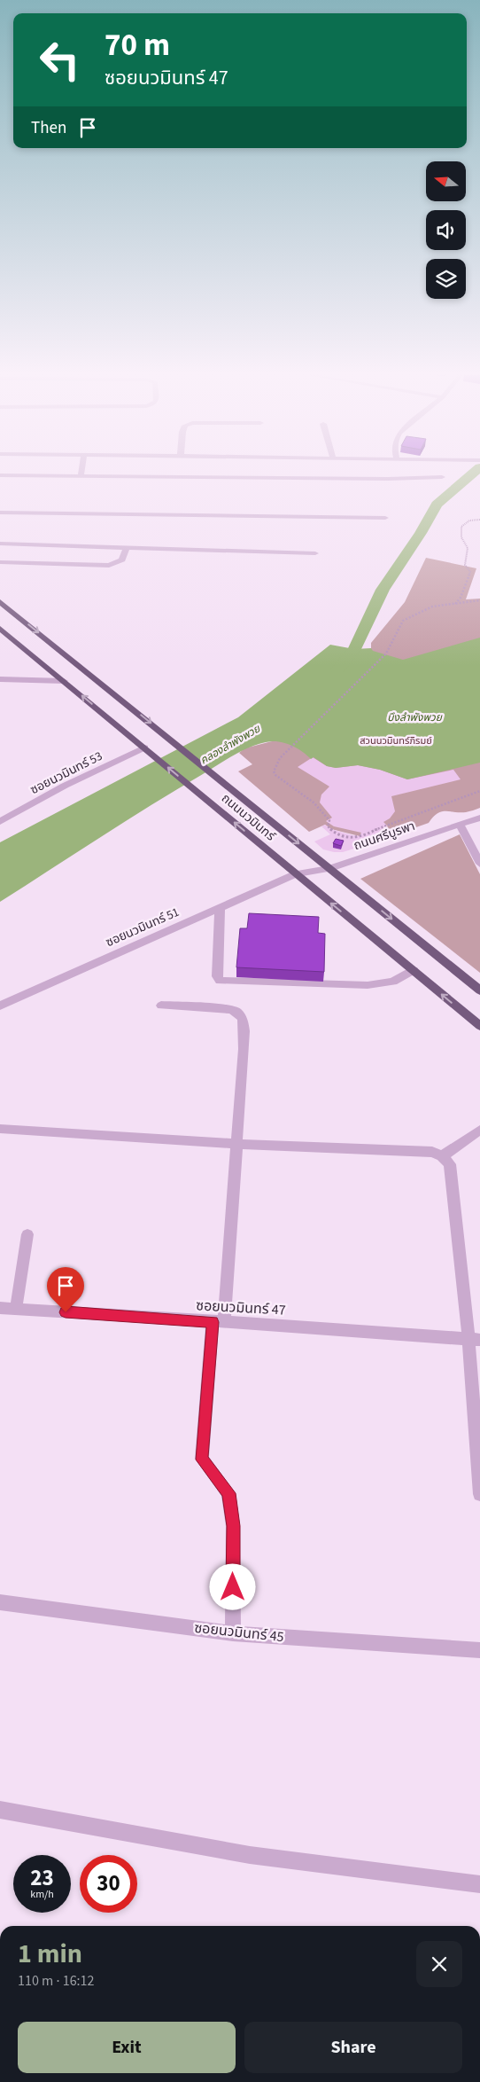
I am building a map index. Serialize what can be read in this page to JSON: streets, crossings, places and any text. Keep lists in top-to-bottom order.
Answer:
{
  "streets": {
    "main road": ["ถนนนวมินทร์"],
    "street": [
      "ซอยนวมินทร์ 53",
      "ถนนศรีบูรพา",
      "ซอยนวมินทร์ 51",
      "ซอยนวมินทร์ 47",
      "ซอยนวมินทร์ 45"
    ]
  },
  "crossings": [
    ["ซอยนวมินทร์ 53", "ถนนนวมินทร์"],
    ["ถนนนวมินทร์", "ถนนศรีบูรพา"],
    ["ถนนนวมินทร์", "ซอยนวมินทร์ 51"],
    ["ถนนศรีบูรพา", "ซอยนวมินทร์ 51"]
  ],
  "water": ["บึงลำพังพวย", "คลองลำพังพวย"],
  "parks": ["สวนนวมินทร์ภิรมย์"],
  "north": "left",
  "page": {
    "turn": ["70 m", "ซอยนวมินทร์ 47"],
    "then": "Then",
    "speed": "23 km/h",
    "limit": "30",
    "heading": ["1 min", "110 m · 16:12"],
    "buttons": ["Exit", "Share"]
  }
}
